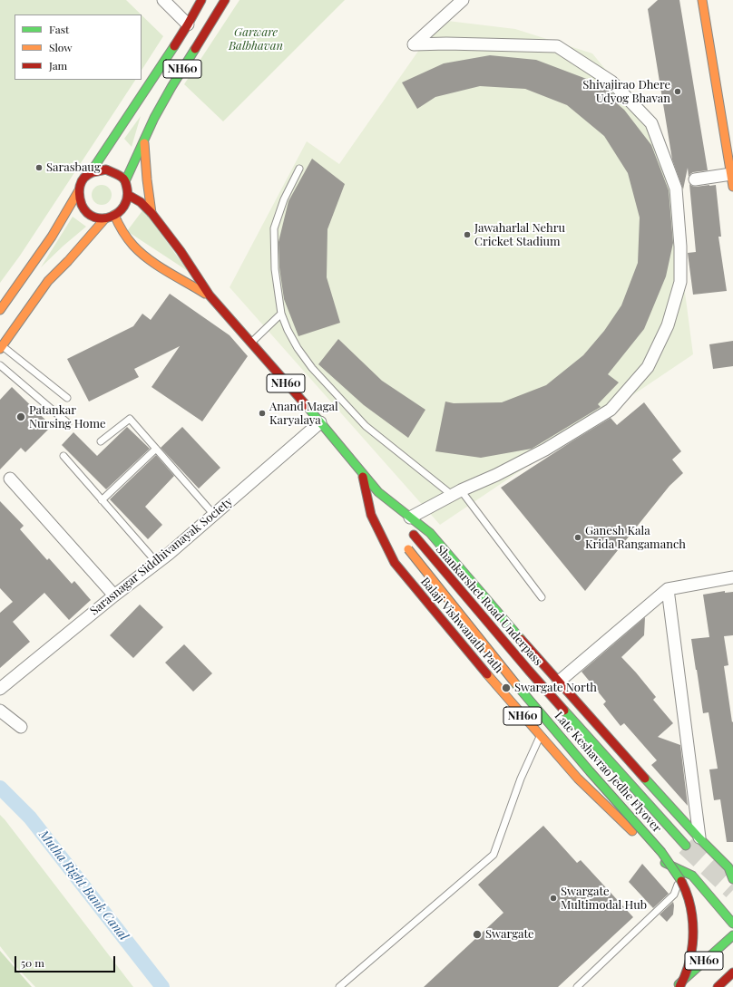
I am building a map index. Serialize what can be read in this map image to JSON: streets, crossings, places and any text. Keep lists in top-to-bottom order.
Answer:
{
  "streets": {
    "main road": [
      "NH60",
      "Shankarshet Road Underpass",
      "Balaji Vishwanath Path",
      "Late Keshavrao Jedhe Flyover"
    ],
    "street": ["Sarasnagar Siddhivanayak Society"]
  },
  "crossings": [
    ["NH60", "Balaji Vishwanath Path"],
    ["Sarasnagar Siddhivanayak Society", "Balaji Vishwanath Path"]
  ],
  "water": ["Mutha Right Bank Canal"],
  "parks": ["Garware Balbhavan"],
  "places": [
    "Shivajirao Dhere Udyog Bhavan",
    "Sarasbaug",
    "Jawaharlal Nehru Cricket Stadium",
    "Anand Magal Karyalaya",
    "Patankar Nursing Home",
    "Ganesh Kala Krida Rangamanch",
    "Swargate North",
    "Swargate Multimodal Hub",
    "Swargate"
  ],
  "legend": ["Fast", "Slow", "Jam"],
  "scale_bar": "50 m"
}
